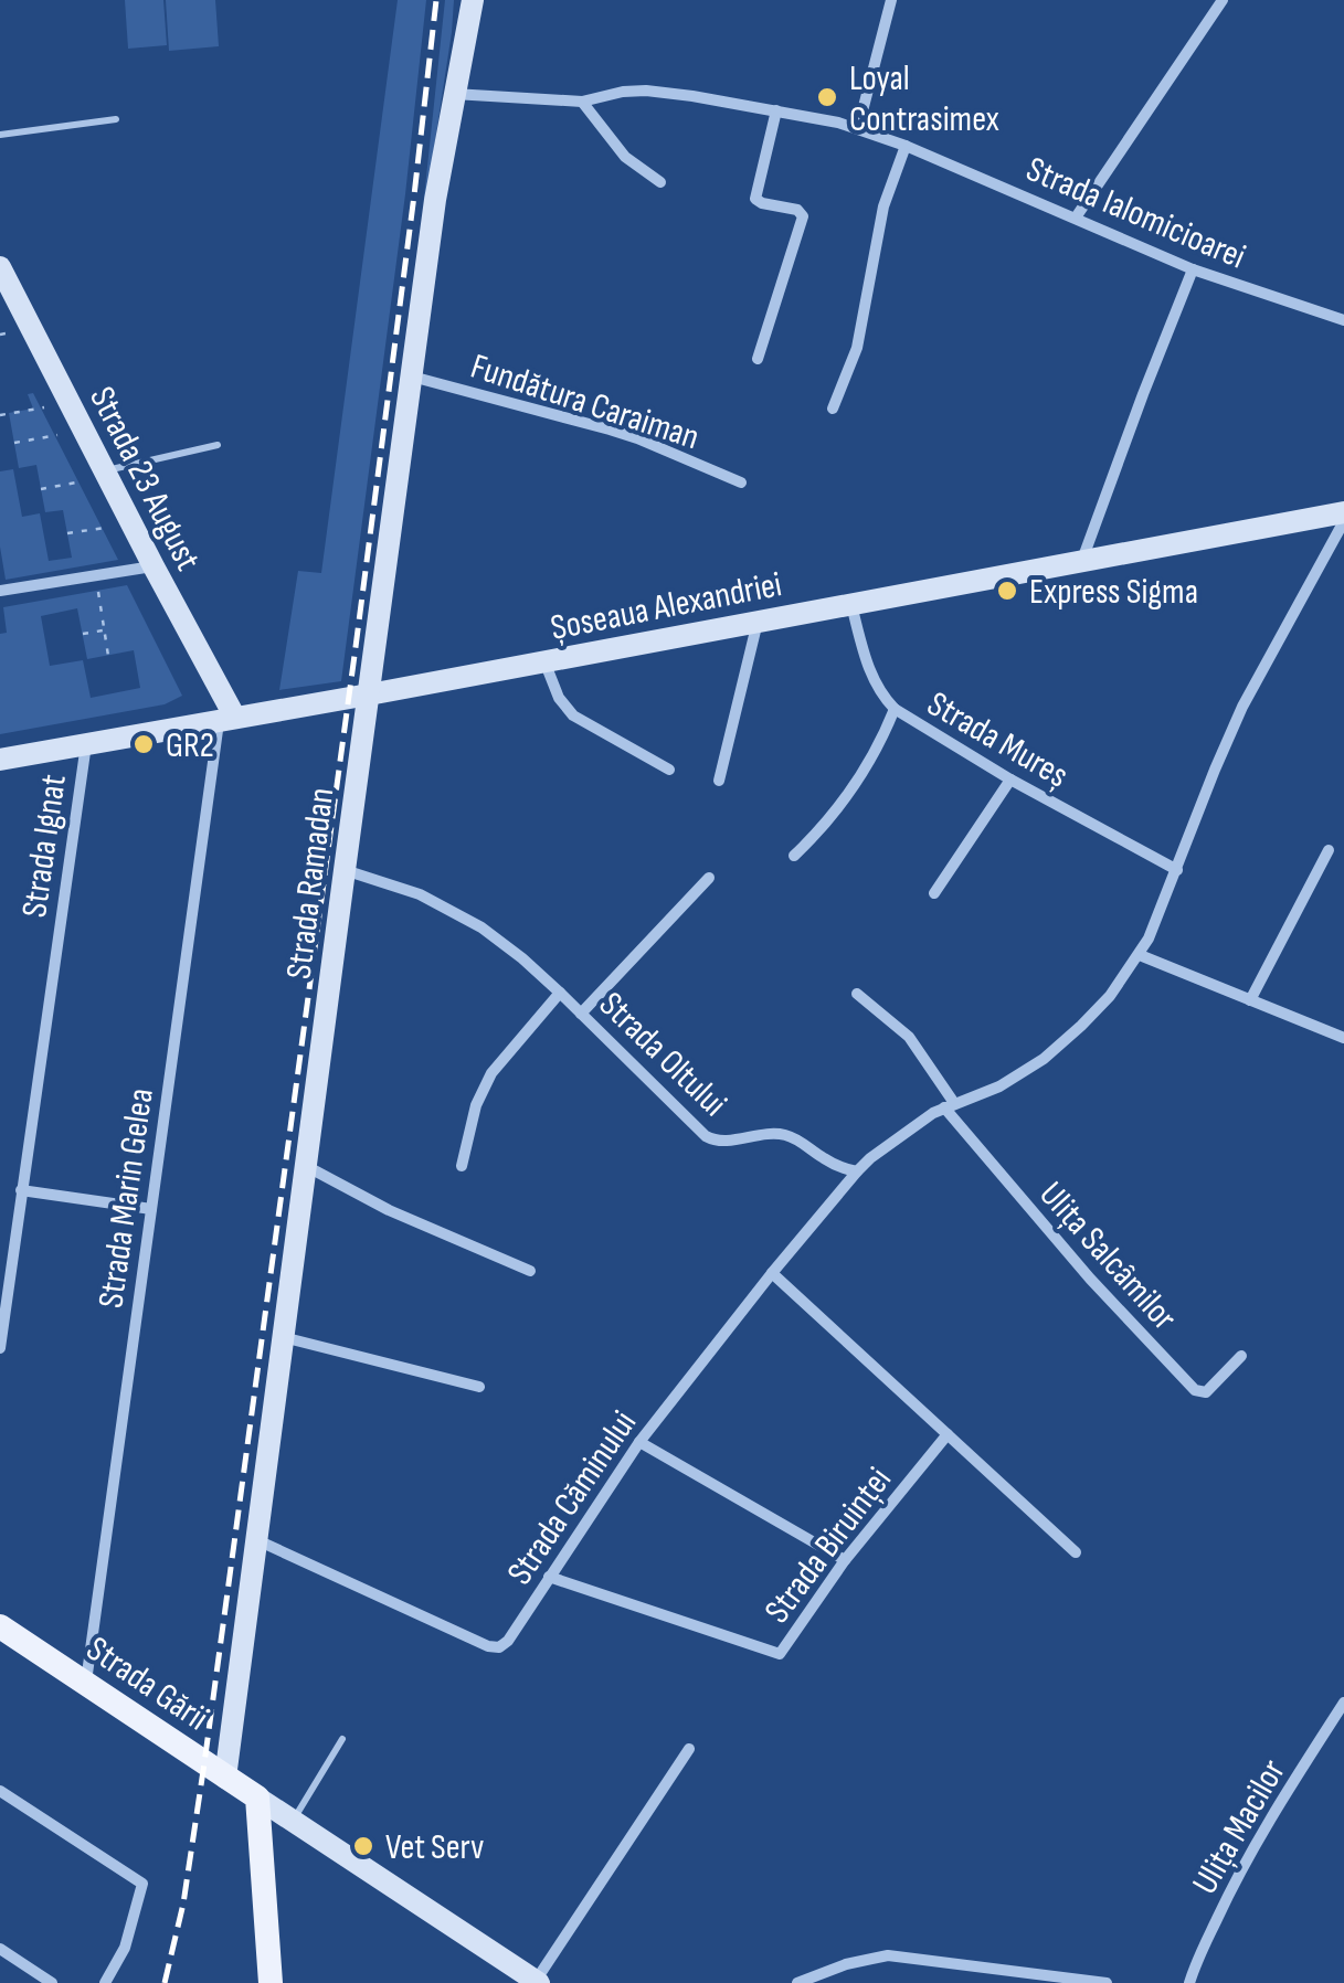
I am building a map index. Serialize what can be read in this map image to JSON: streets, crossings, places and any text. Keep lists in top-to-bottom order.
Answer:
{
  "streets": {
    "main road": ["Strada Gării"],
    "street": [
      "Strada Ialomicioarei",
      "Fundătura Caraiman",
      "Strada 23 August",
      "Șoseaua Alexandriei",
      "Strada Mureș",
      "Strada Ignat",
      "Strada Ramadan",
      "Strada Oltului",
      "Strada Marin Gelea",
      "Ulița Salcâmilor",
      "Strada Căminului",
      "Strada Biruinței",
      "Ulița Macilor"
    ]
  },
  "crossings": [
    ["Strada Ialomicioarei", "Strada Ramadan"],
    ["Fundătura Caraiman", "Strada Ramadan"],
    ["Strada 23 August", "Șoseaua Alexandriei"],
    ["Strada 23 August", "Strada Marin Gelea"],
    ["Șoseaua Alexandriei", "Strada Mureș"],
    ["Șoseaua Alexandriei", "Strada Ignat"],
    ["Șoseaua Alexandriei", "Strada Ramadan"],
    ["Șoseaua Alexandriei", "Strada Marin Gelea"],
    ["Strada Ramadan", "Strada Oltului"],
    ["Strada Ramadan", "Strada Căminului"],
    ["Strada Ramadan", "Strada Gării"],
    ["Strada Oltului", "Strada Căminului"],
    ["Strada Marin Gelea", "Strada Gării"],
    ["Strada Căminului", "Strada Biruinței"]
  ],
  "places": [
    "Loyal Contrasimex",
    "Express Sigma",
    "GR2",
    "Vet Serv"
  ]
}
